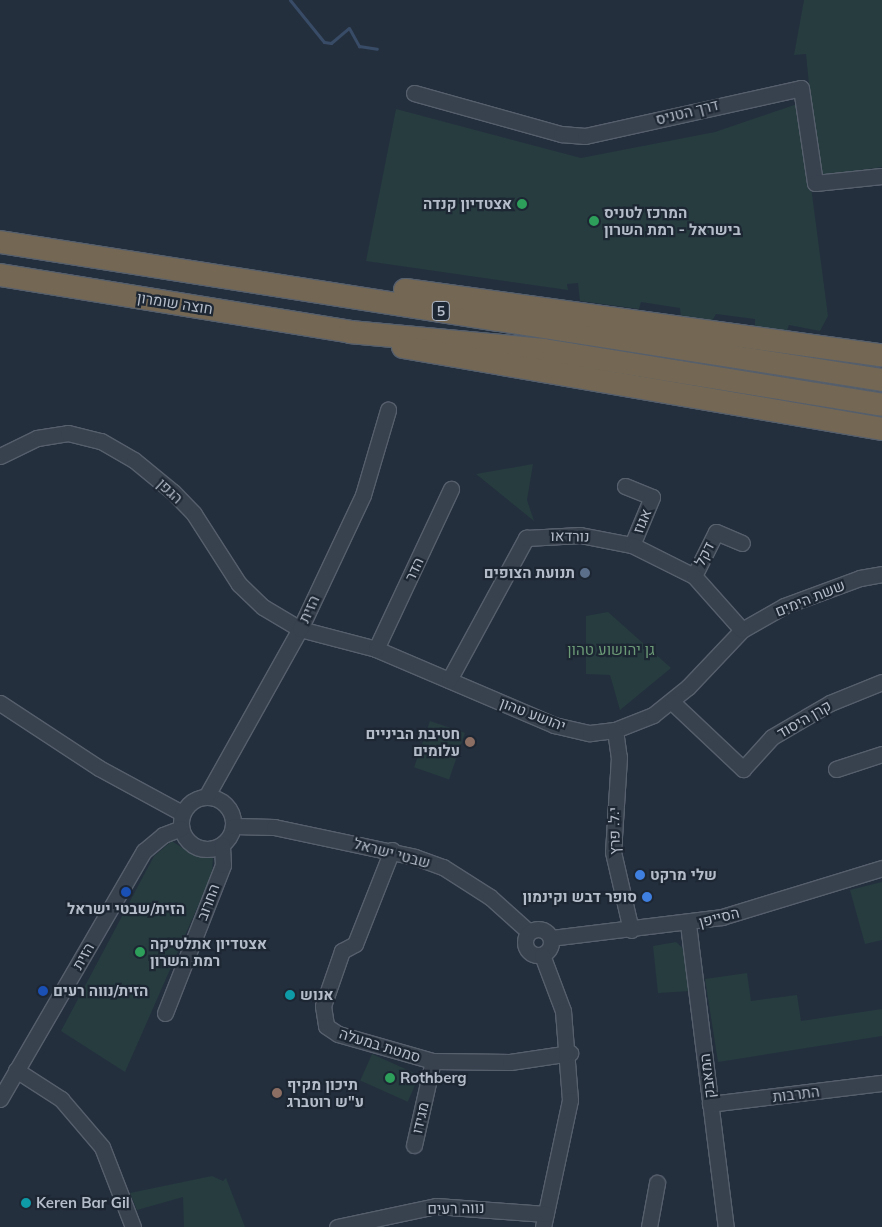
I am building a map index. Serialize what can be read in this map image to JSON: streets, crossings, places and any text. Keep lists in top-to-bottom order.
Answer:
{
  "streets": {
    "highway": ["חוצה שומרון", "5"],
    "street": [
      "דרך הטניס",
      "הגפן",
      "אגוז",
      "נורדאו",
      "דקל",
      "הדר",
      "ששת הימים",
      "הזית",
      "יהושע טהון",
      "קרן היסוד",
      "י.ל. פרץ",
      "שבטי ישראל",
      "החרוב",
      "הסייפן",
      "סמטת במעלה",
      "המאבק",
      "התרבות",
      "מגידו",
      "נווה רעים"
    ]
  },
  "crossings": [
    ["חוצה שומרון", "5"],
    ["הגפן", "הזית"],
    ["הגפן", "יהושע טהון"],
    ["אגוז", "נורדאו"],
    ["נורדאו", "דקל"],
    ["נורדאו", "ששת הימים"],
    ["נורדאו", "יהושע טהון"],
    ["הדר", "יהושע טהון"],
    ["ששת הימים", "יהושע טהון"],
    ["הזית", "יהושע טהון"],
    ["הזית", "שבטי ישראל"],
    ["הזית", "החרוב"],
    ["יהושע טהון", "קרן היסוד"],
    ["יהושע טהון", "י.ל. פרץ"],
    ["י.ל. פרץ", "הסייפן"],
    ["שבטי ישראל", "החרוב"],
    ["שבטי ישראל", "הסייפן"],
    ["שבטי ישראל", "סמטת במעלה"],
    ["הסייפן", "המאבק"],
    ["סמטת במעלה", "מגידו"],
    ["המאבק", "התרבות"]
  ],
  "parks": ["גן יהושוע טהון"],
  "places": [
    "אצטדיון קנדה",
    "המרכז לטניס בישראל - רמת השרון",
    "תנועת הצופים",
    "חטיבת הביניים עלומים",
    "שלי מרקט",
    "הזית/שבטי ישראל",
    "סופר דבש וקינמון",
    "אצטדיון אתלטיקה רמת השרון",
    "הזית/נווה רעים",
    "אנוש",
    "Rothberg",
    "תיכון מקיף ע\"ש רוטברג",
    "Keren Bar Gil"
  ]
}
